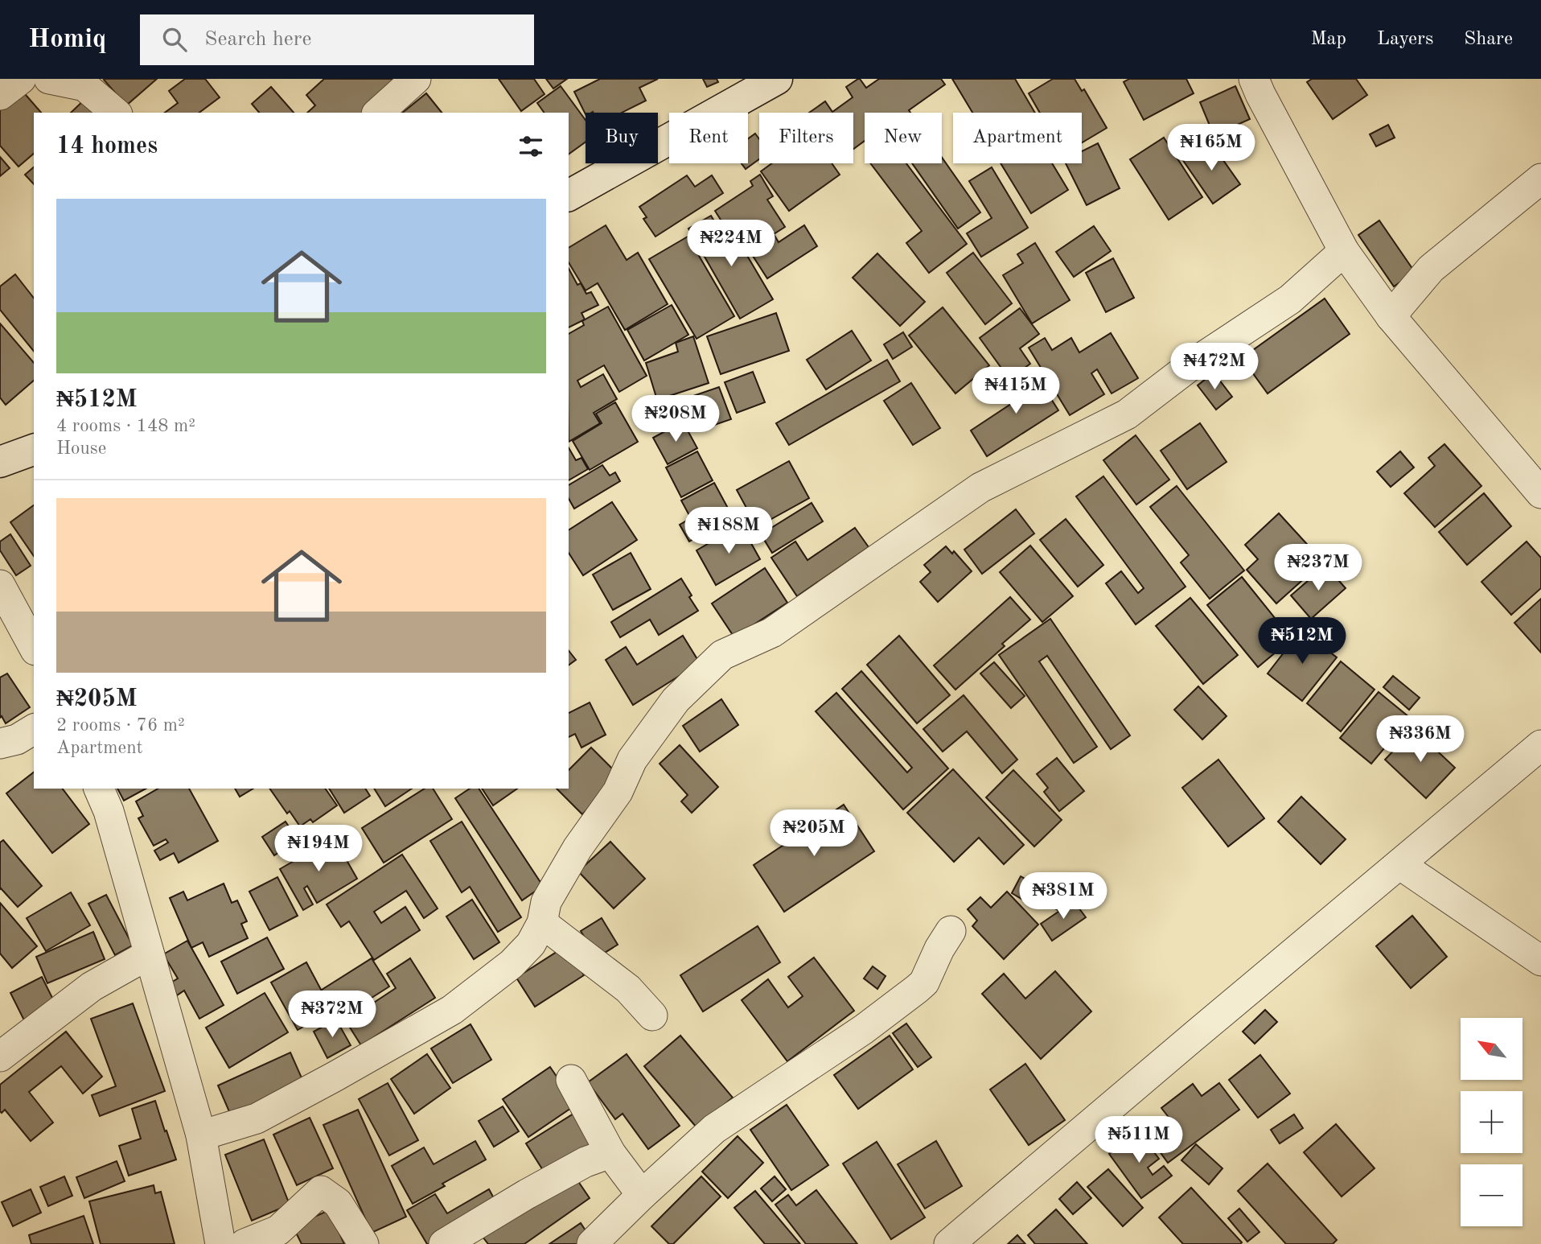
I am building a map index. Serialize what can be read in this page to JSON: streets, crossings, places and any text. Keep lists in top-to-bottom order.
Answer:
{
  "north": "top left",
  "page": {
    "header": "Homiq",
    "search": "Search here",
    "nav": ["Map", "Layers", "Share"],
    "chip": [
      "Buy",
      "Rent",
      "Filters",
      "New",
      "Apartment"
    ],
    "heading": "14 homes",
    "price": [
      "₦165M",
      "₦224M",
      "₦472M",
      "₦415M",
      "₦208M",
      "₦188M",
      "₦237M",
      "₦512M",
      "₦336M",
      "₦205M",
      "₦194M",
      "₦381M",
      "₦372M",
      "₦511M"
    ],
    "list": [
      {
        "name": "₦512M",
        "note": "4 rooms · 148 m² · House"
      },
      {
        "name": "₦205M",
        "note": "2 rooms · 76 m² · Apartment"
      }
    ],
    "map_buttons": ["+", "−"]
  }
}
